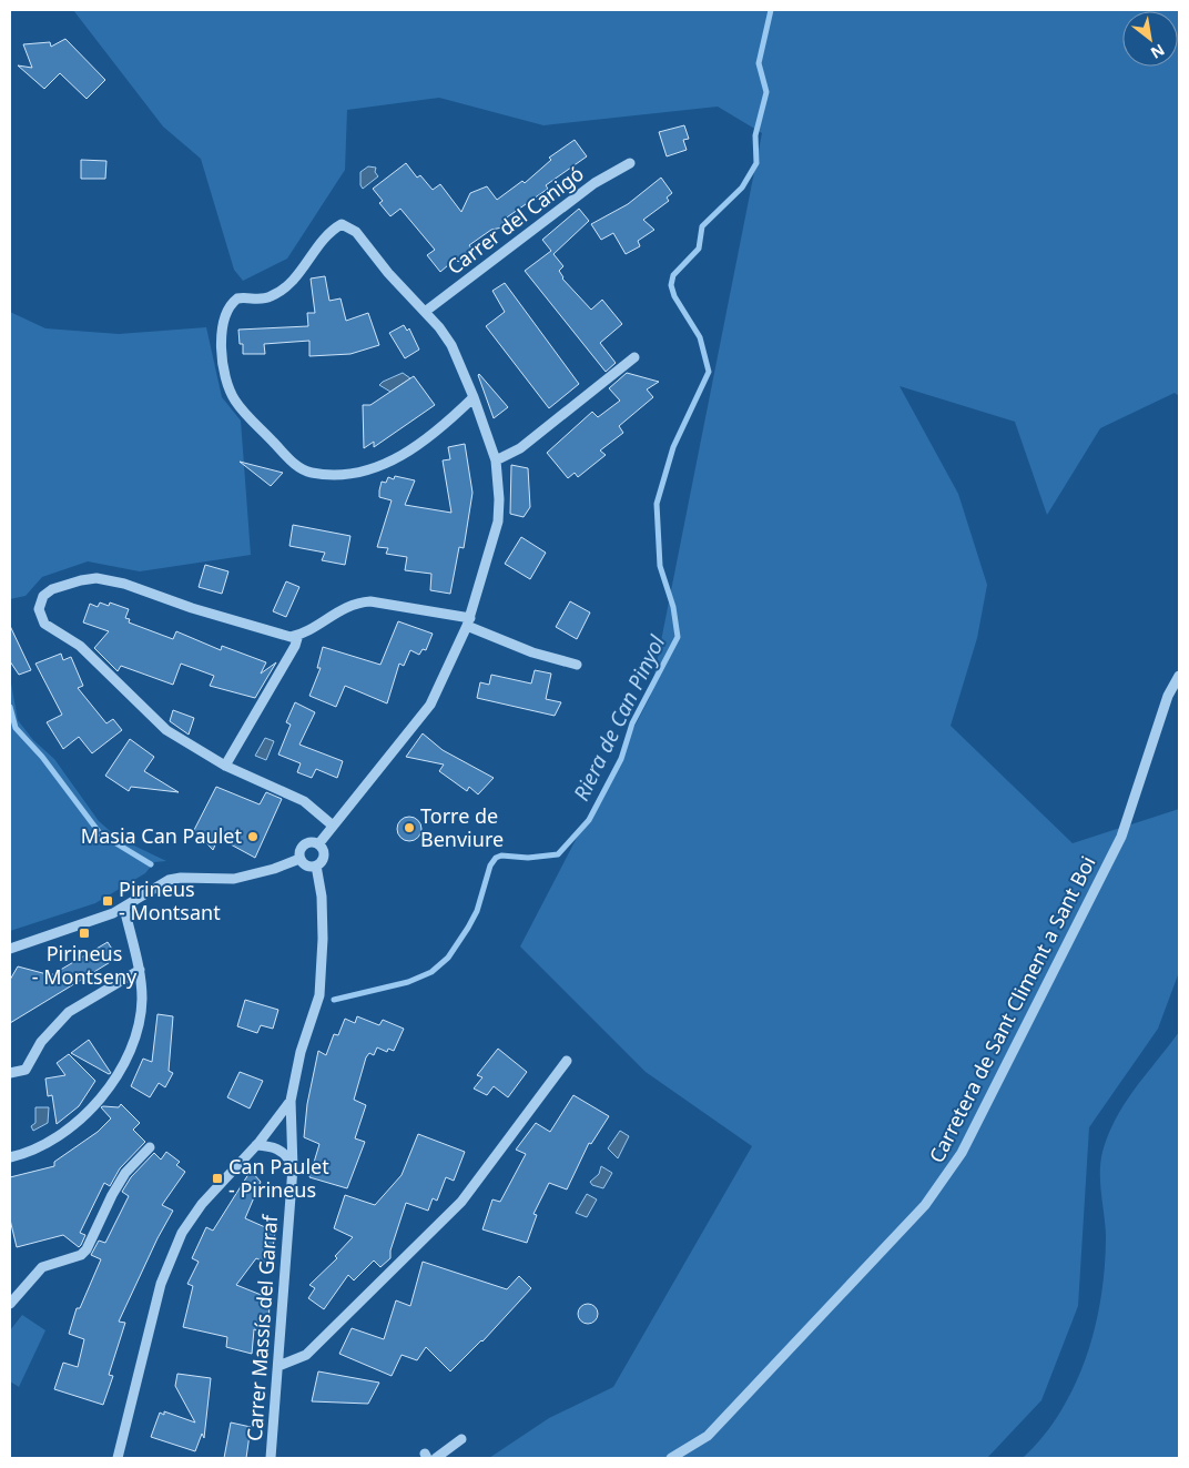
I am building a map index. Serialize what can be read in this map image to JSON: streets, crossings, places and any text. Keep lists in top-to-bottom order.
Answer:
{
  "streets": {
    "street": ["Carrer del Canigó", "Carretera de Sant Climent a Sant Boi", "Carrer Massís del Garraf"]
  },
  "water": ["Riera de Can Pinyol"],
  "places": {
    "other": ["Torre de Benviure", "Masia Can Paulet"],
    "transit": ["Pirineus - Montsant", "Pirineus - Montseny", "Can Paulet - Pirineus"]
  },
  "north": "bottom right"
}
